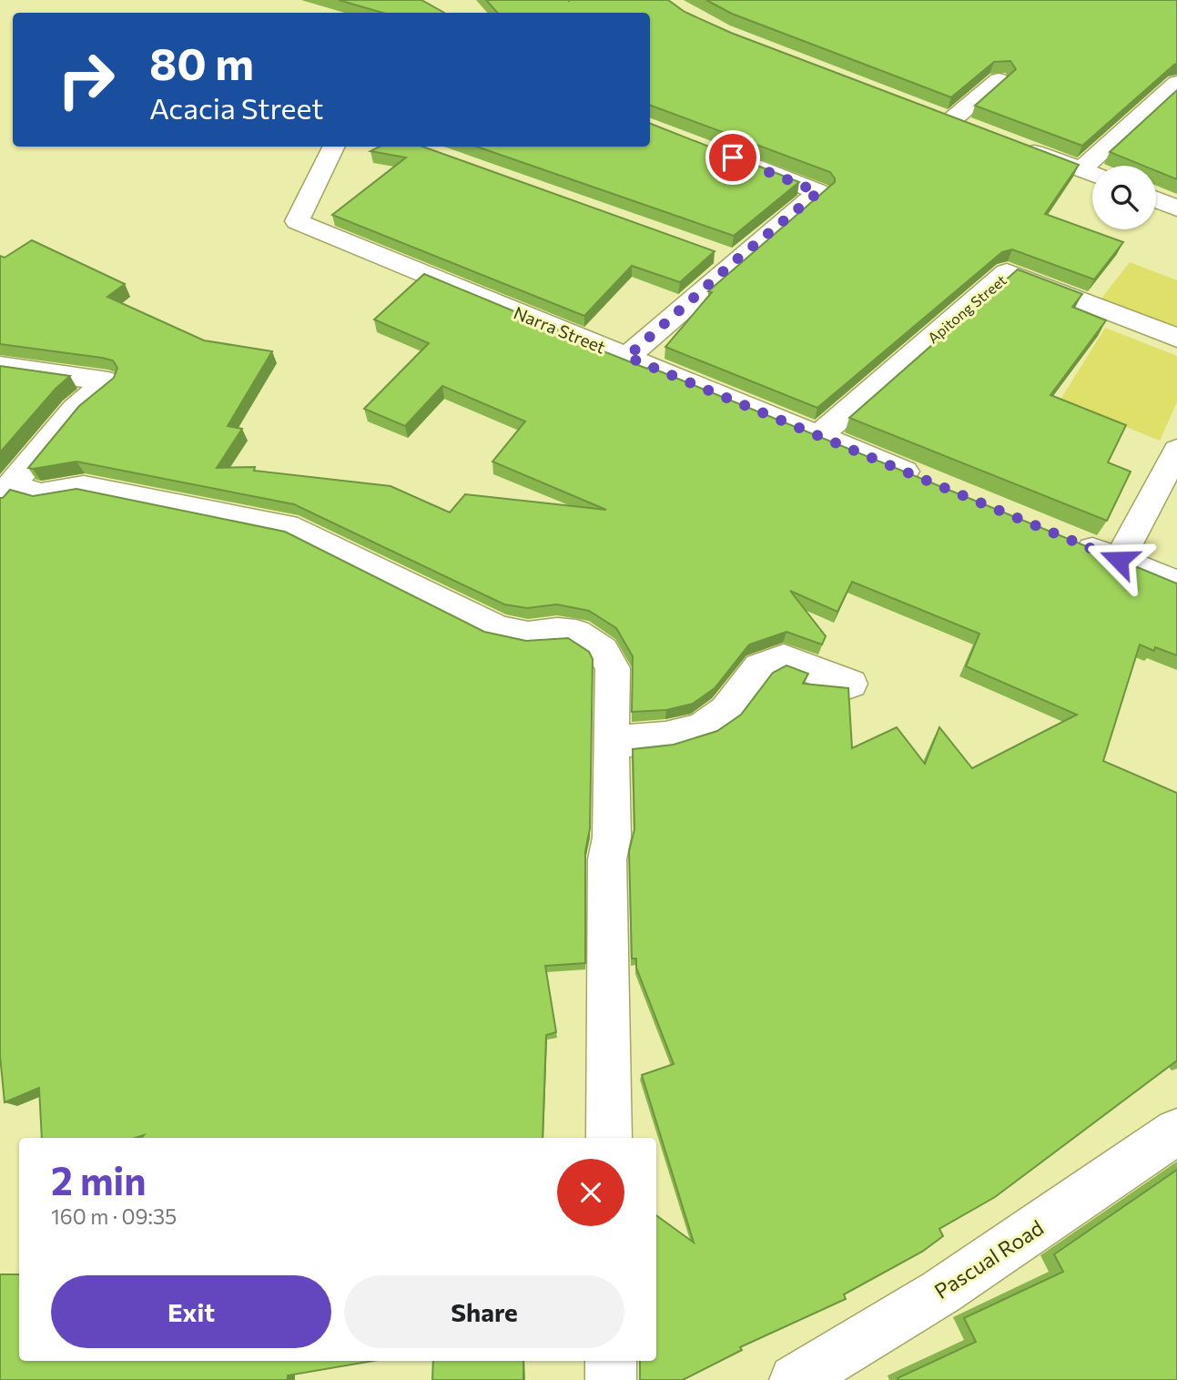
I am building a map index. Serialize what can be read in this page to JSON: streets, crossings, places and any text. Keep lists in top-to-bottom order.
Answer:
{
  "streets": {
    "street": ["Apitong Street", "Narra Street", "Pascual Road"]
  },
  "crossings": [
    ["Apitong Street", "Narra Street"]
  ],
  "page": {
    "turn": ["80 m", "Acacia Street"],
    "heading": ["2 min", "160 m · 09:35"],
    "buttons": ["Exit", "Share"]
  }
}
